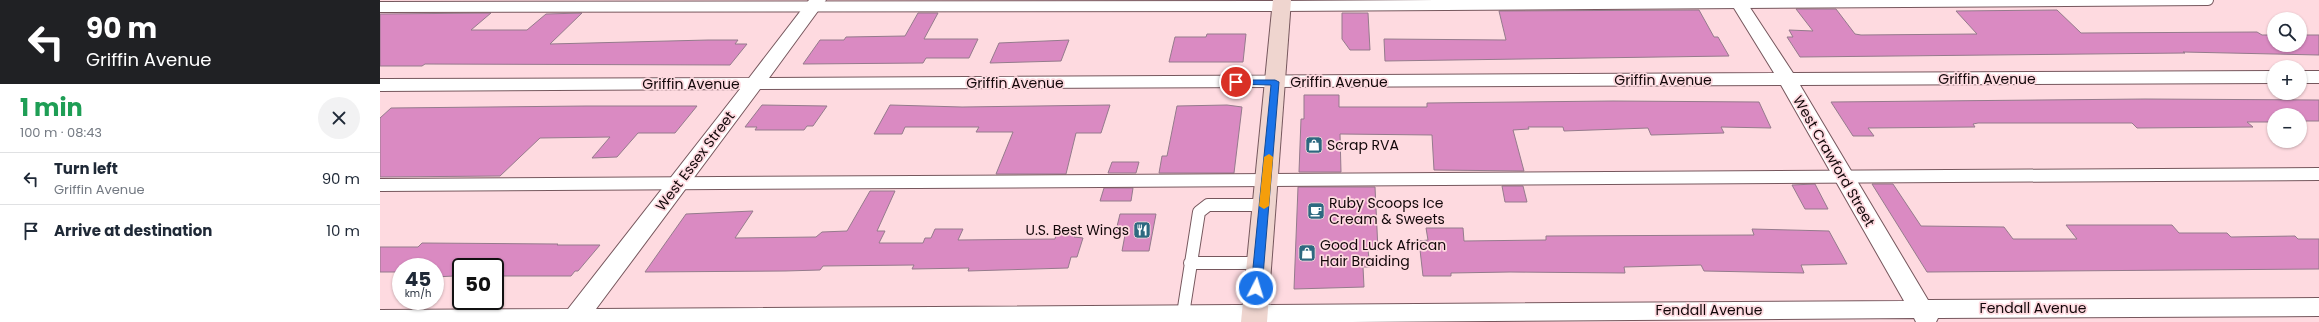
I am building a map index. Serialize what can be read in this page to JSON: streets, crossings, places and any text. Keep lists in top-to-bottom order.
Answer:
{
  "streets": {
    "street": [
      "Griffin Avenue",
      "West Essex Street",
      "West Crawford Street",
      "Fendall Avenue"
    ]
  },
  "crossings": [
    ["Griffin Avenue", "West Essex Street"],
    ["Griffin Avenue", "West Crawford Street"],
    ["West Essex Street", "Fendall Avenue"],
    ["West Crawford Street", "Fendall Avenue"]
  ],
  "places": {
    "shop": ["Scrap RVA", "Good Luck African Hair Braiding"],
    "cafe": ["Ruby Scoops Ice Cream & Sweets"],
    "restaurant": ["U.S. Best Wings"]
  },
  "page": {
    "turn": ["90 m", "Griffin Avenue"],
    "map_buttons": ["+", "−"],
    "heading": ["1 min", "100 m · 08:43"],
    "list": [
      {
        "name": "Turn left",
        "note": "Griffin Avenue",
        "value": "90 m"
      },
      {
        "name": "Arrive at destination",
        "value": "10 m"
      }
    ],
    "speed": "45 km/h",
    "limit": "50"
  }
}
